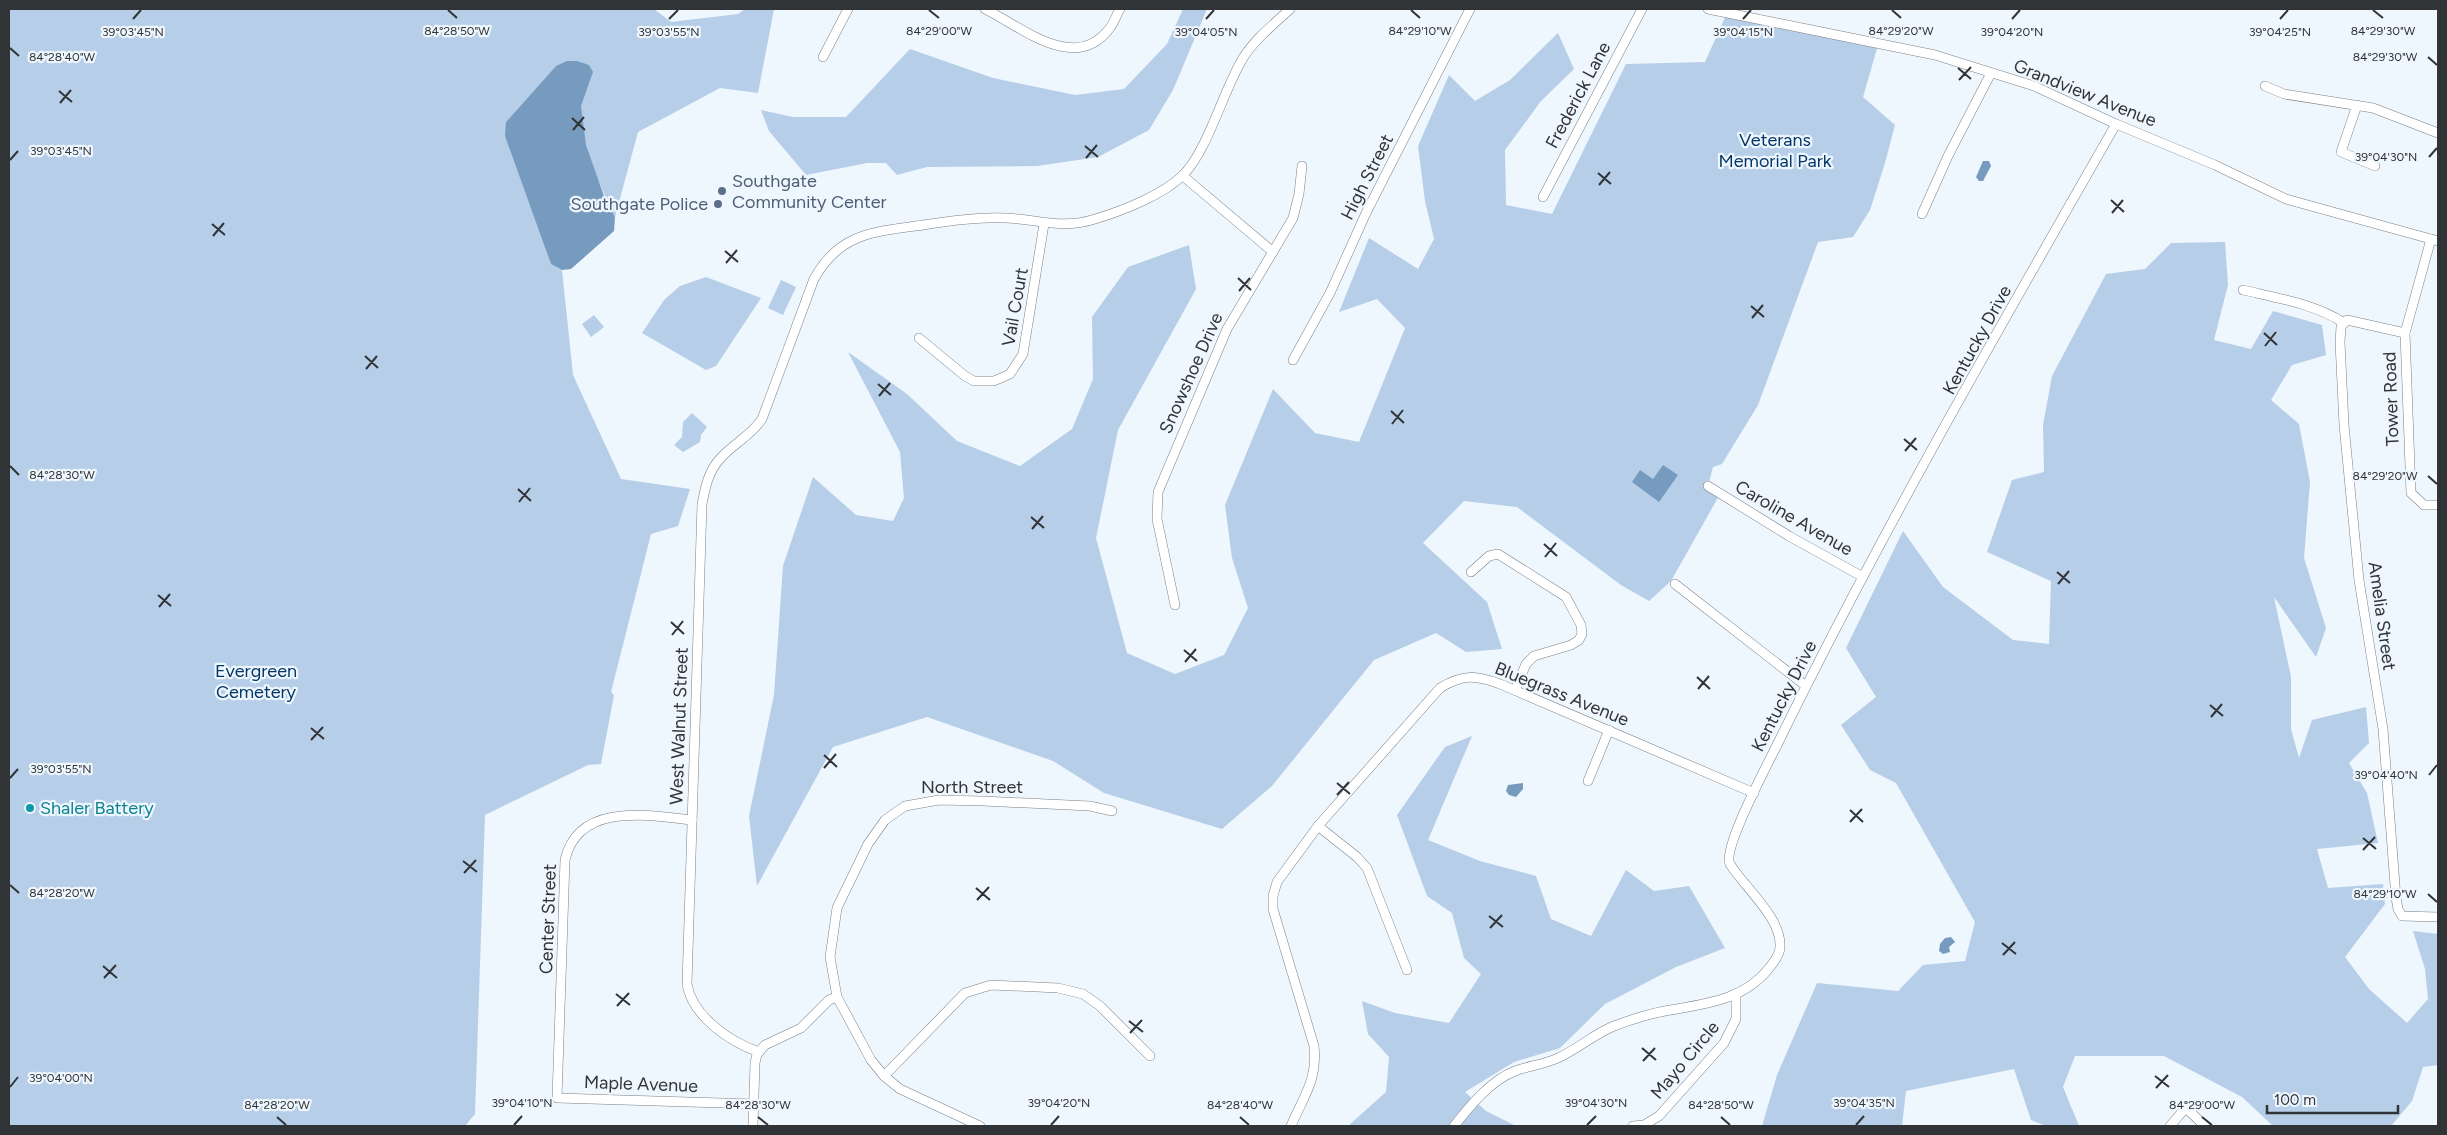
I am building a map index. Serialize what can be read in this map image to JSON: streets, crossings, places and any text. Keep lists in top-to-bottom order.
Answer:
{
  "streets": {
    "street": [
      "Grandview Avenue",
      "Frederick Lane",
      "High Street",
      "Vail Court",
      "Kentucky Drive",
      "Snowshoe Drive",
      "Tower Road",
      "Caroline Avenue",
      "Amelia Street",
      "Bluegrass Avenue",
      "West Walnut Street",
      "North Street",
      "Center Street",
      "Mayo Circle",
      "Maple Avenue"
    ]
  },
  "crossings": [
    ["Grandview Avenue", "Kentucky Drive"],
    ["Grandview Avenue", "Tower Road"],
    ["Vail Court", "West Walnut Street"],
    ["Kentucky Drive", "Caroline Avenue"],
    ["Kentucky Drive", "Bluegrass Avenue"],
    ["Kentucky Drive", "Mayo Circle"],
    ["West Walnut Street", "Center Street"],
    ["Center Street", "Maple Avenue"]
  ],
  "parks": ["Veterans Memorial Park", "Evergreen Cemetery"],
  "places": ["Southgate Community Center", "Southgate Police", "Shaler Battery"],
  "scale_bar": "100 m",
  "coordinates": [
    "84°28'50\"W",
    "84°29'00\"W",
    "84°29'10\"W",
    "84°29'20\"W",
    "84°29'30\"W",
    "39°03'45\"N",
    "39°03'55\"N",
    "39°04'05\"N",
    "39°04'15\"N",
    "39°04'20\"N",
    "39°04'25\"N",
    "84°28'40\"W",
    "39°04'30\"N",
    "84°28'30\"W",
    "39°04'40\"N",
    "84°28'20\"W",
    "39°04'00\"N",
    "39°04'10\"N",
    "39°04'35\"N"
  ]
}
